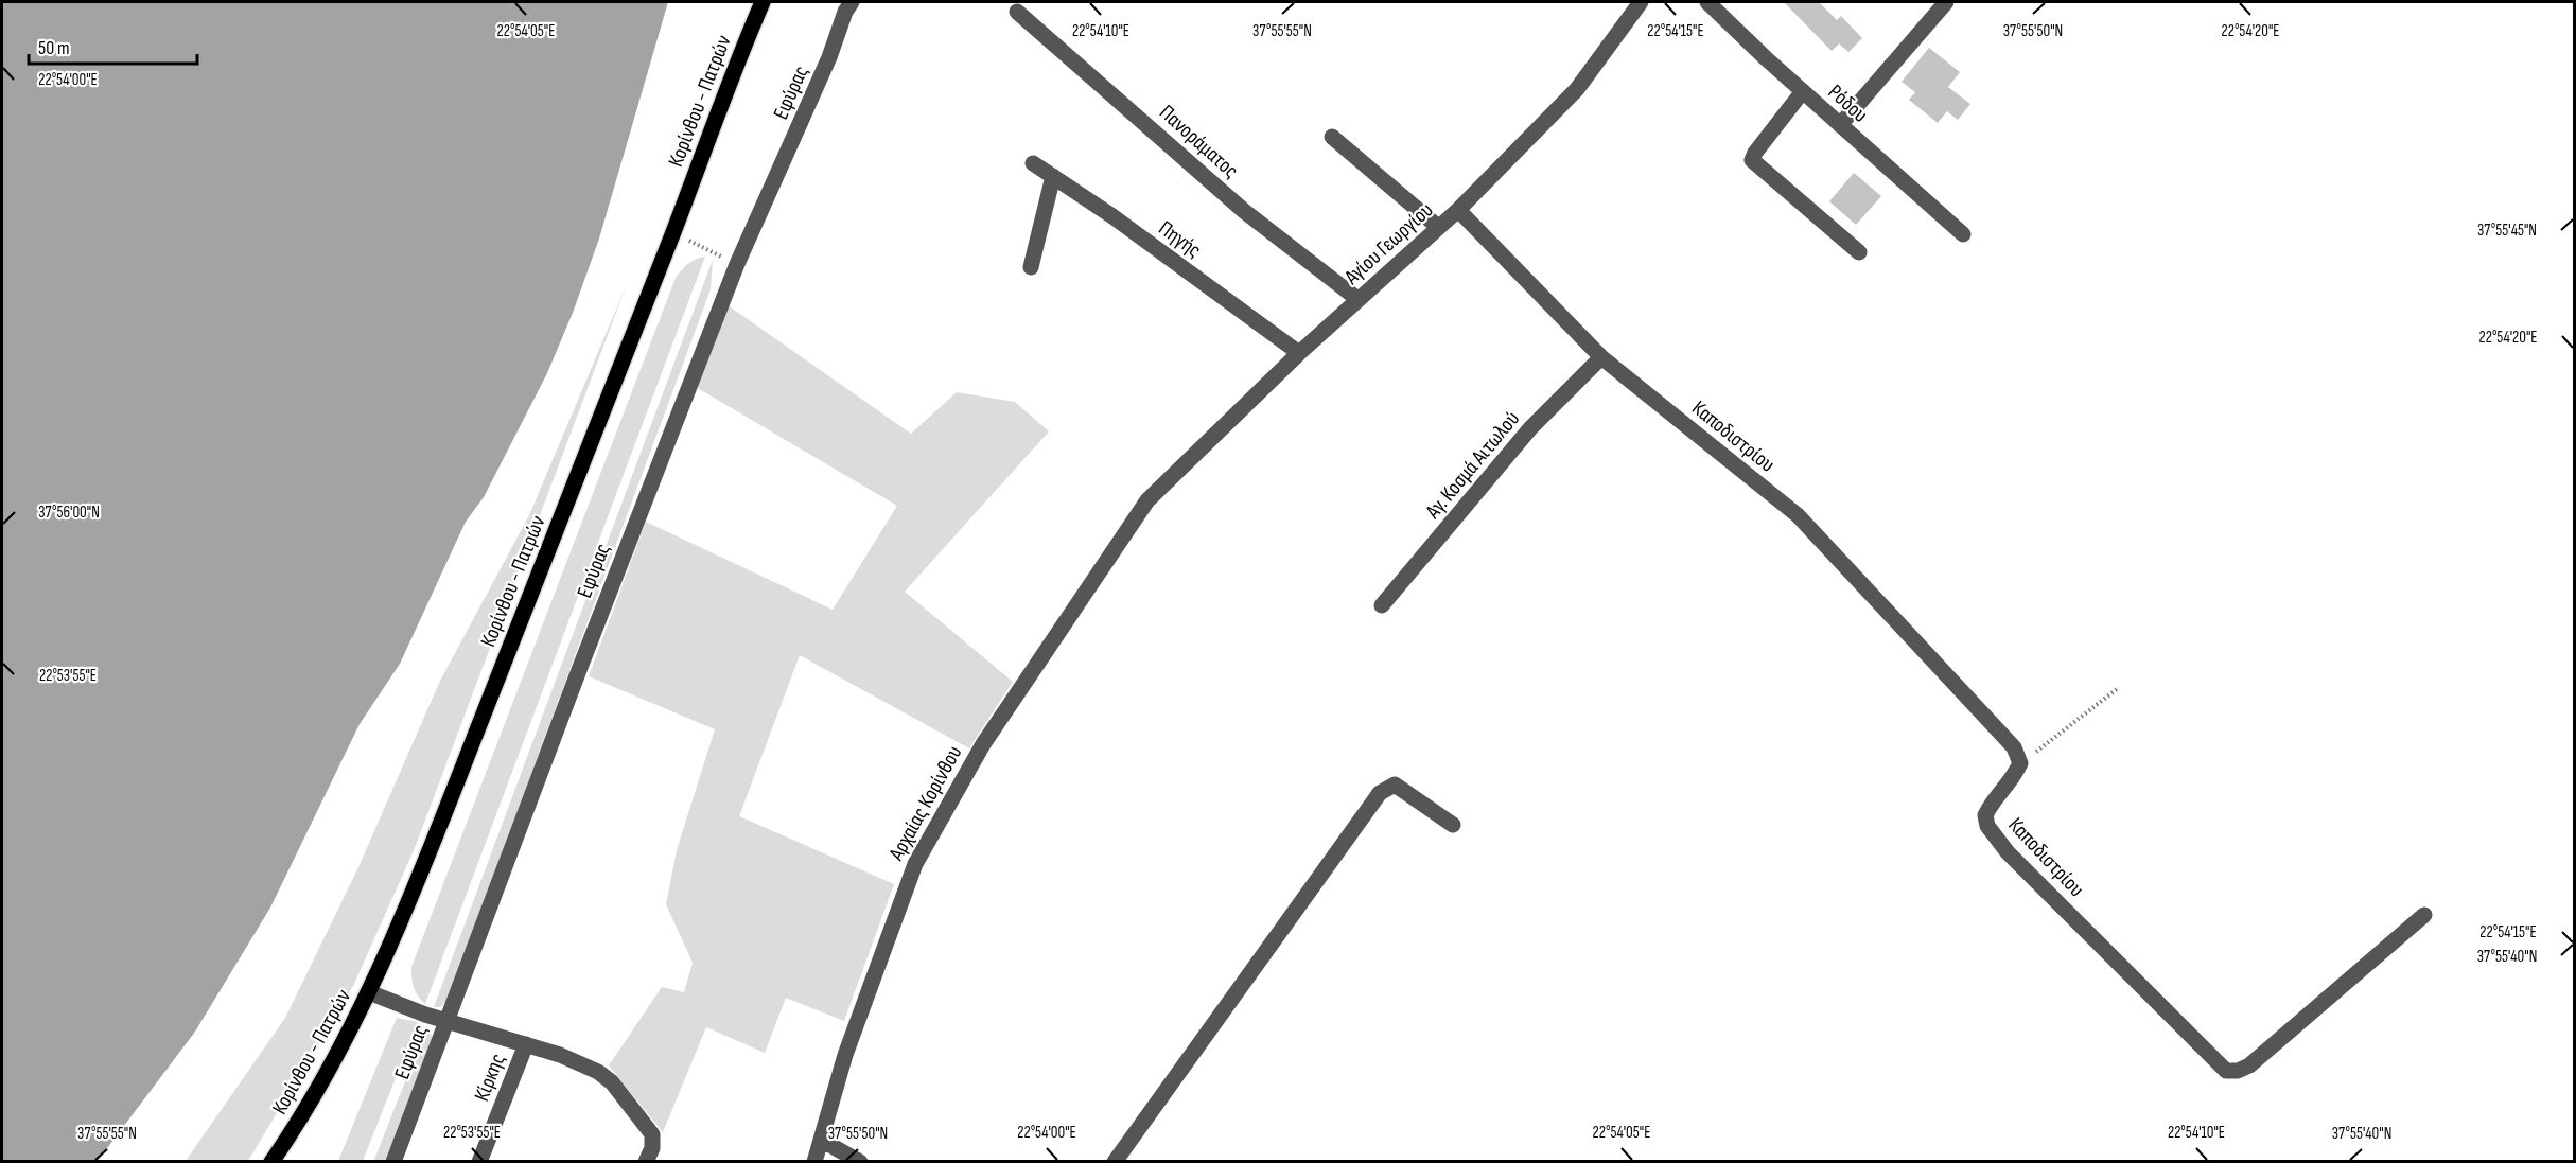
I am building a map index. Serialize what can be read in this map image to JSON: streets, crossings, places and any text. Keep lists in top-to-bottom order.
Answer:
{
  "streets": {
    "main road": ["Κορίνθου - Πατρών"],
    "street": [
      "Εφύρας",
      "Ρόδου",
      "Πανοράματος",
      "Πηγής",
      "Αγίου Γεωργίου",
      "Καποδιστρίου",
      "Αγ. Κοσμά Αιτωλού",
      "Αρχαίας Κορίνθου",
      "Κίρκης"
    ]
  },
  "crossings": [
    ["Πανοράματος", "Αγίου Γεωργίου"],
    ["Πηγής", "Αγίου Γεωργίου"],
    ["Αγίου Γεωργίου", "Καποδιστρίου"],
    ["Αγίου Γεωργίου", "Αρχαίας Κορίνθου"],
    ["Καποδιστρίου", "Αγ. Κοσμά Αιτωλού"]
  ],
  "scale_bar": "50 m",
  "coordinates": [
    "37°55'55\"N",
    "37°55'50\"N",
    "22°54'05\"E",
    "22°54'10\"E",
    "22°54'15\"E",
    "22°54'20\"E",
    "22°54'00\"E",
    "37°55'45\"N",
    "37°56'00\"N",
    "22°53'55\"E",
    "37°55'40\"N"
  ]
}
